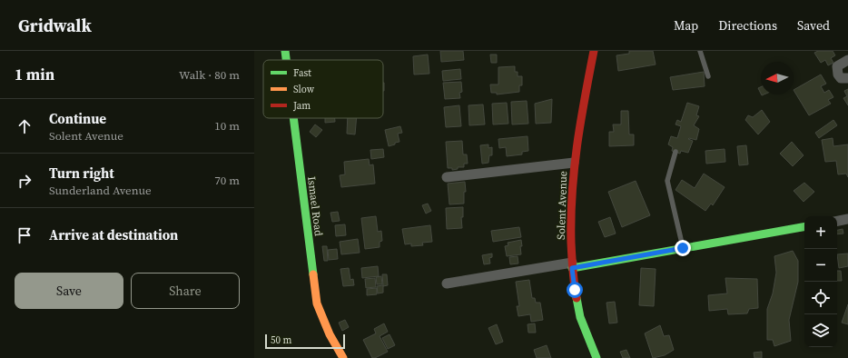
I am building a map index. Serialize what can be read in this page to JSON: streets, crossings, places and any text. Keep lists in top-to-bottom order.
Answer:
{
  "streets": {
    "street": ["Solent Avenue", "Ismael Road"]
  },
  "legend": ["Fast", "Slow", "Jam"],
  "scale_bar": "50 m",
  "north": "left",
  "page": {
    "header": "Gridwalk",
    "nav": ["Map", "Directions", "Saved"],
    "heading": ["1 min", "Walk · 80 m"],
    "list": [
      ["Continue", "Solent Avenue", "10 m"],
      ["Turn right", "Sunderland Avenue", "70 m"],
      "Arrive at destination"
    ],
    "map_buttons": ["+", "−"],
    "buttons": ["Save", "Share"],
    "scale": "50 m"
  }
}
